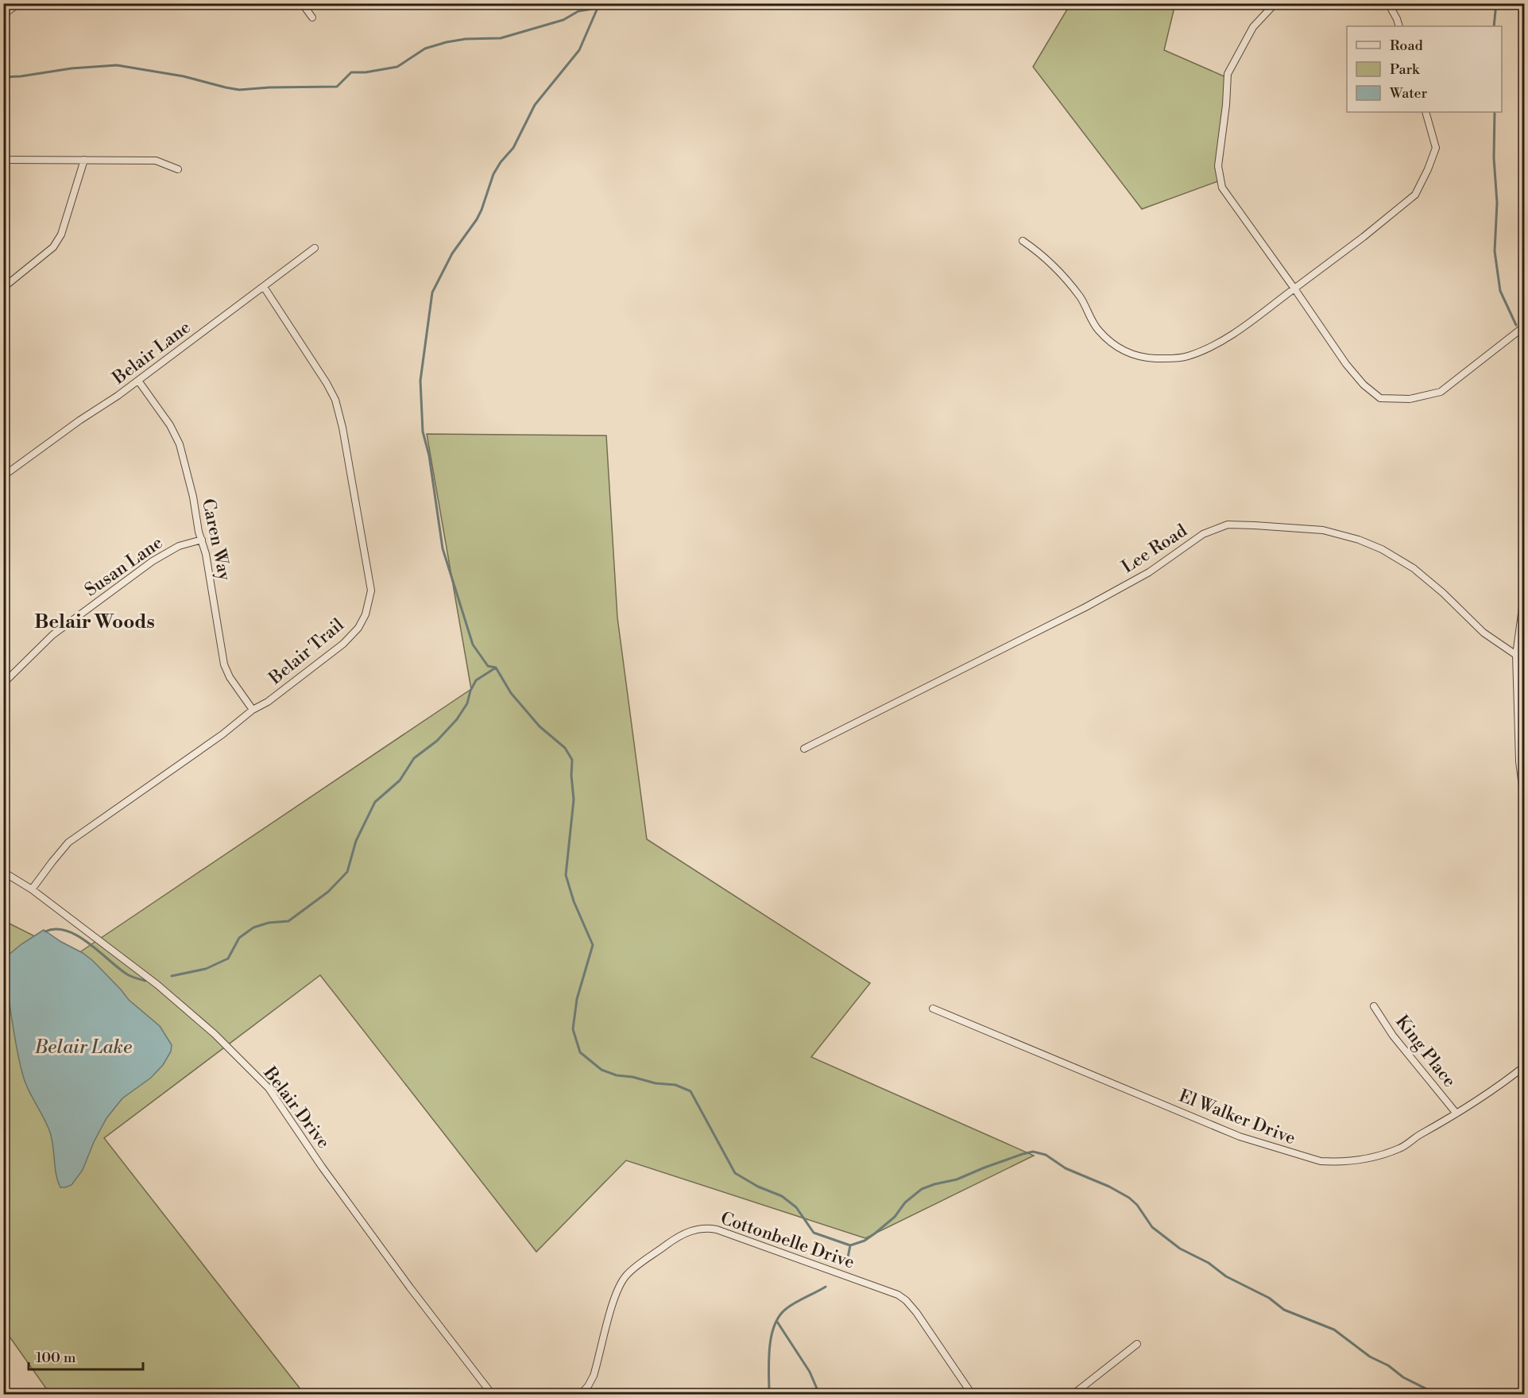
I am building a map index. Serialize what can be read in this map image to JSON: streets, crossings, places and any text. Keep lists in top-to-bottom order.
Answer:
{
  "streets": {
    "street": [
      "Belair Lane",
      "Caren Way",
      "Lee Road",
      "Susan Lane",
      "Belair Trail",
      "King Place",
      "Belair Drive",
      "El Walker Drive",
      "Cottonbelle Drive"
    ]
  },
  "crossings": [
    ["Belair Lane", "Caren Way"],
    ["Belair Lane", "Belair Trail"],
    ["Caren Way", "Susan Lane"],
    ["Caren Way", "Belair Trail"],
    ["Belair Trail", "Belair Drive"],
    ["King Place", "El Walker Drive"]
  ],
  "districts": ["Belair Woods"],
  "water": ["Belair Lake"],
  "legend": ["Road", "Park", "Water"],
  "scale_bar": "100 m"
}
